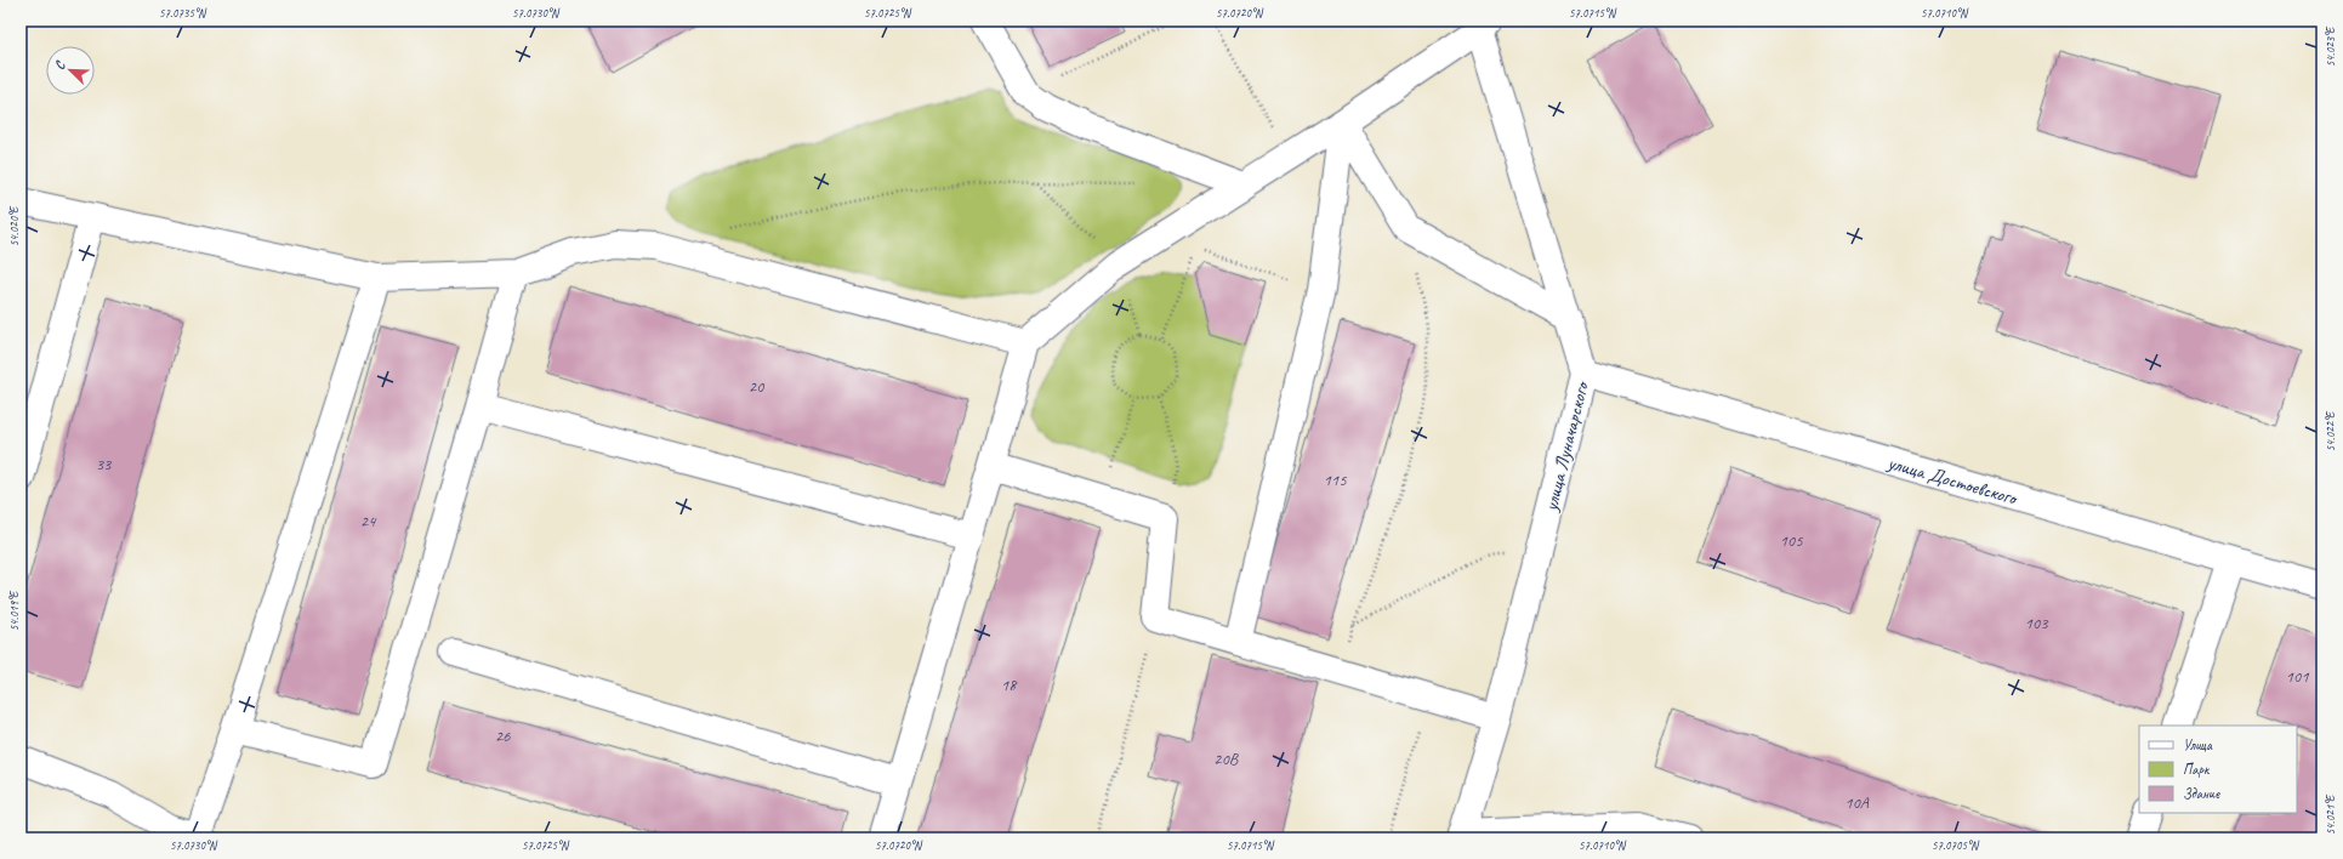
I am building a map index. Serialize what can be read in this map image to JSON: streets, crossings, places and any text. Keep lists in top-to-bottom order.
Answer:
{
  "streets": {
    "street": ["улица Луначарского", "улица Достоевского"]
  },
  "crossings": [
    ["улица Луначарского", "улица Достоевского"]
  ],
  "house_numbers": [
    "20",
    "33",
    "115",
    "24",
    "105",
    "103",
    "101",
    "18",
    "26",
    "20В",
    "10А"
  ],
  "legend": ["Улица", "Парк", "Здание"],
  "north": "top left",
  "coordinates": [
    "57.0735°N",
    "57.0730°N",
    "57.0725°N",
    "57.0720°N",
    "57.0715°N",
    "57.0710°N",
    "54.023°E",
    "54.020°E",
    "54.022°E",
    "54.019°E",
    "54.021°E",
    "57.0705°N"
  ]
}
